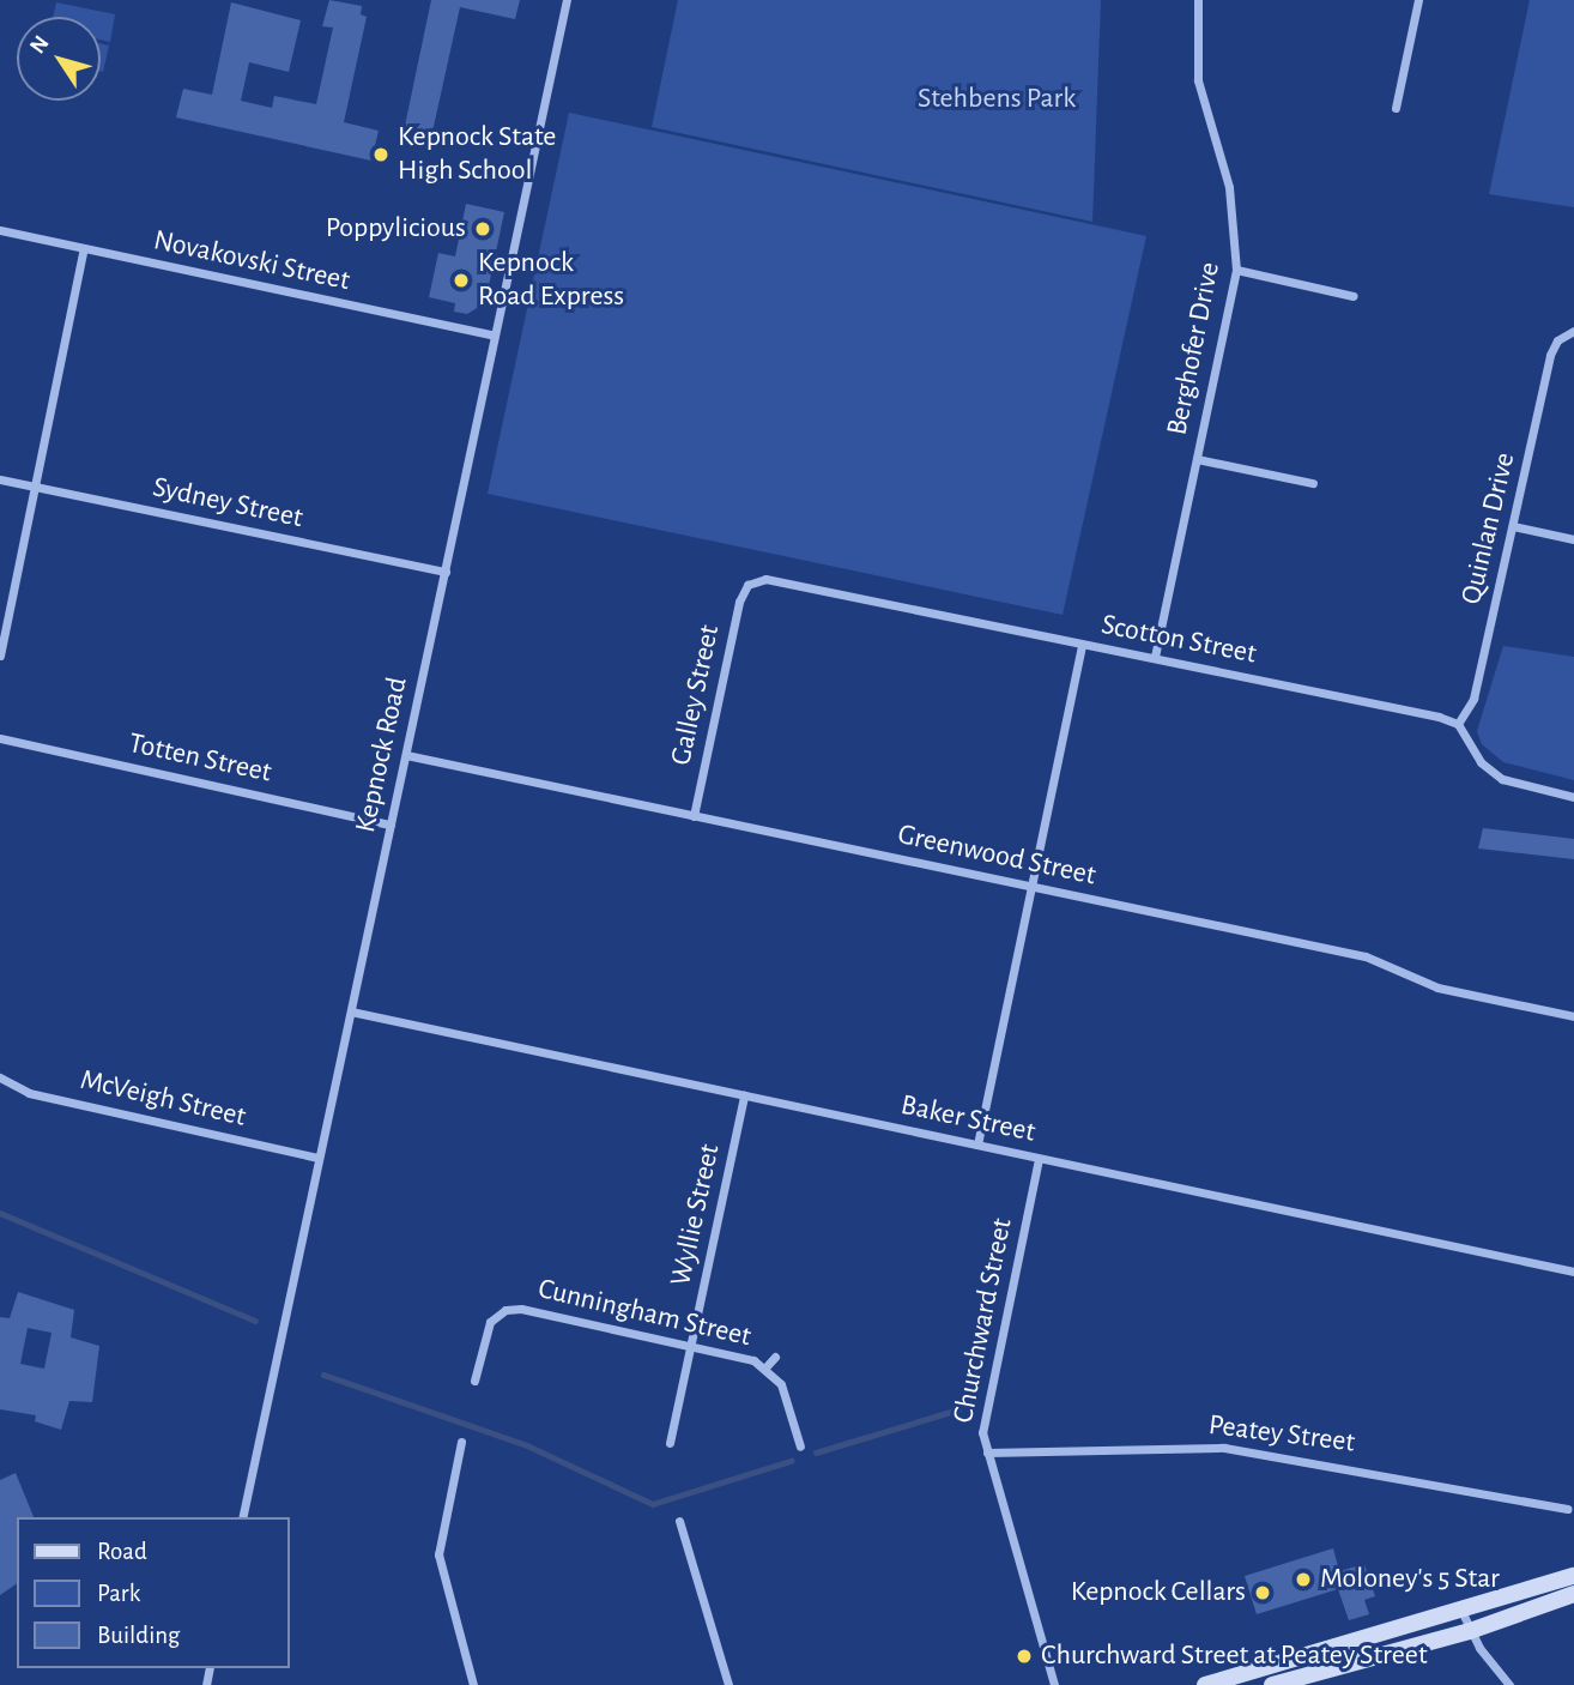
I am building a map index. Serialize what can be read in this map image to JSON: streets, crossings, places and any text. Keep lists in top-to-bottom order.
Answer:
{
  "streets": {
    "street": [
      "Novakovski Street",
      "Berghofer Drive",
      "Sydney Street",
      "Quinlan Drive",
      "Scotton Street",
      "Galley Street",
      "Kepnock Road",
      "Totten Street",
      "Greenwood Street",
      "McVeigh Street",
      "Baker Street",
      "Wyllie Street",
      "Cunningham Street",
      "Churchward Street",
      "Peatey Street"
    ]
  },
  "crossings": [
    ["Novakovski Street", "Kepnock Road"],
    ["Berghofer Drive", "Scotton Street"],
    ["Sydney Street", "Kepnock Road"],
    ["Quinlan Drive", "Scotton Street"],
    ["Scotton Street", "Galley Street"],
    ["Galley Street", "Greenwood Street"],
    ["Kepnock Road", "Totten Street"],
    ["Kepnock Road", "Greenwood Street"],
    ["Kepnock Road", "McVeigh Street"],
    ["Kepnock Road", "Baker Street"],
    ["Baker Street", "Wyllie Street"],
    ["Baker Street", "Churchward Street"],
    ["Wyllie Street", "Cunningham Street"],
    ["Churchward Street", "Peatey Street"]
  ],
  "parks": ["Stehbens Park"],
  "places": [
    "Kepnock State High School",
    "Poppylicious",
    "Kepnock Road Express",
    "Moloney's 5 Star",
    "Kepnock Cellars",
    "Churchward Street at Peatey Street"
  ],
  "legend": ["Road", "Park", "Building"],
  "north": "top left"
}
